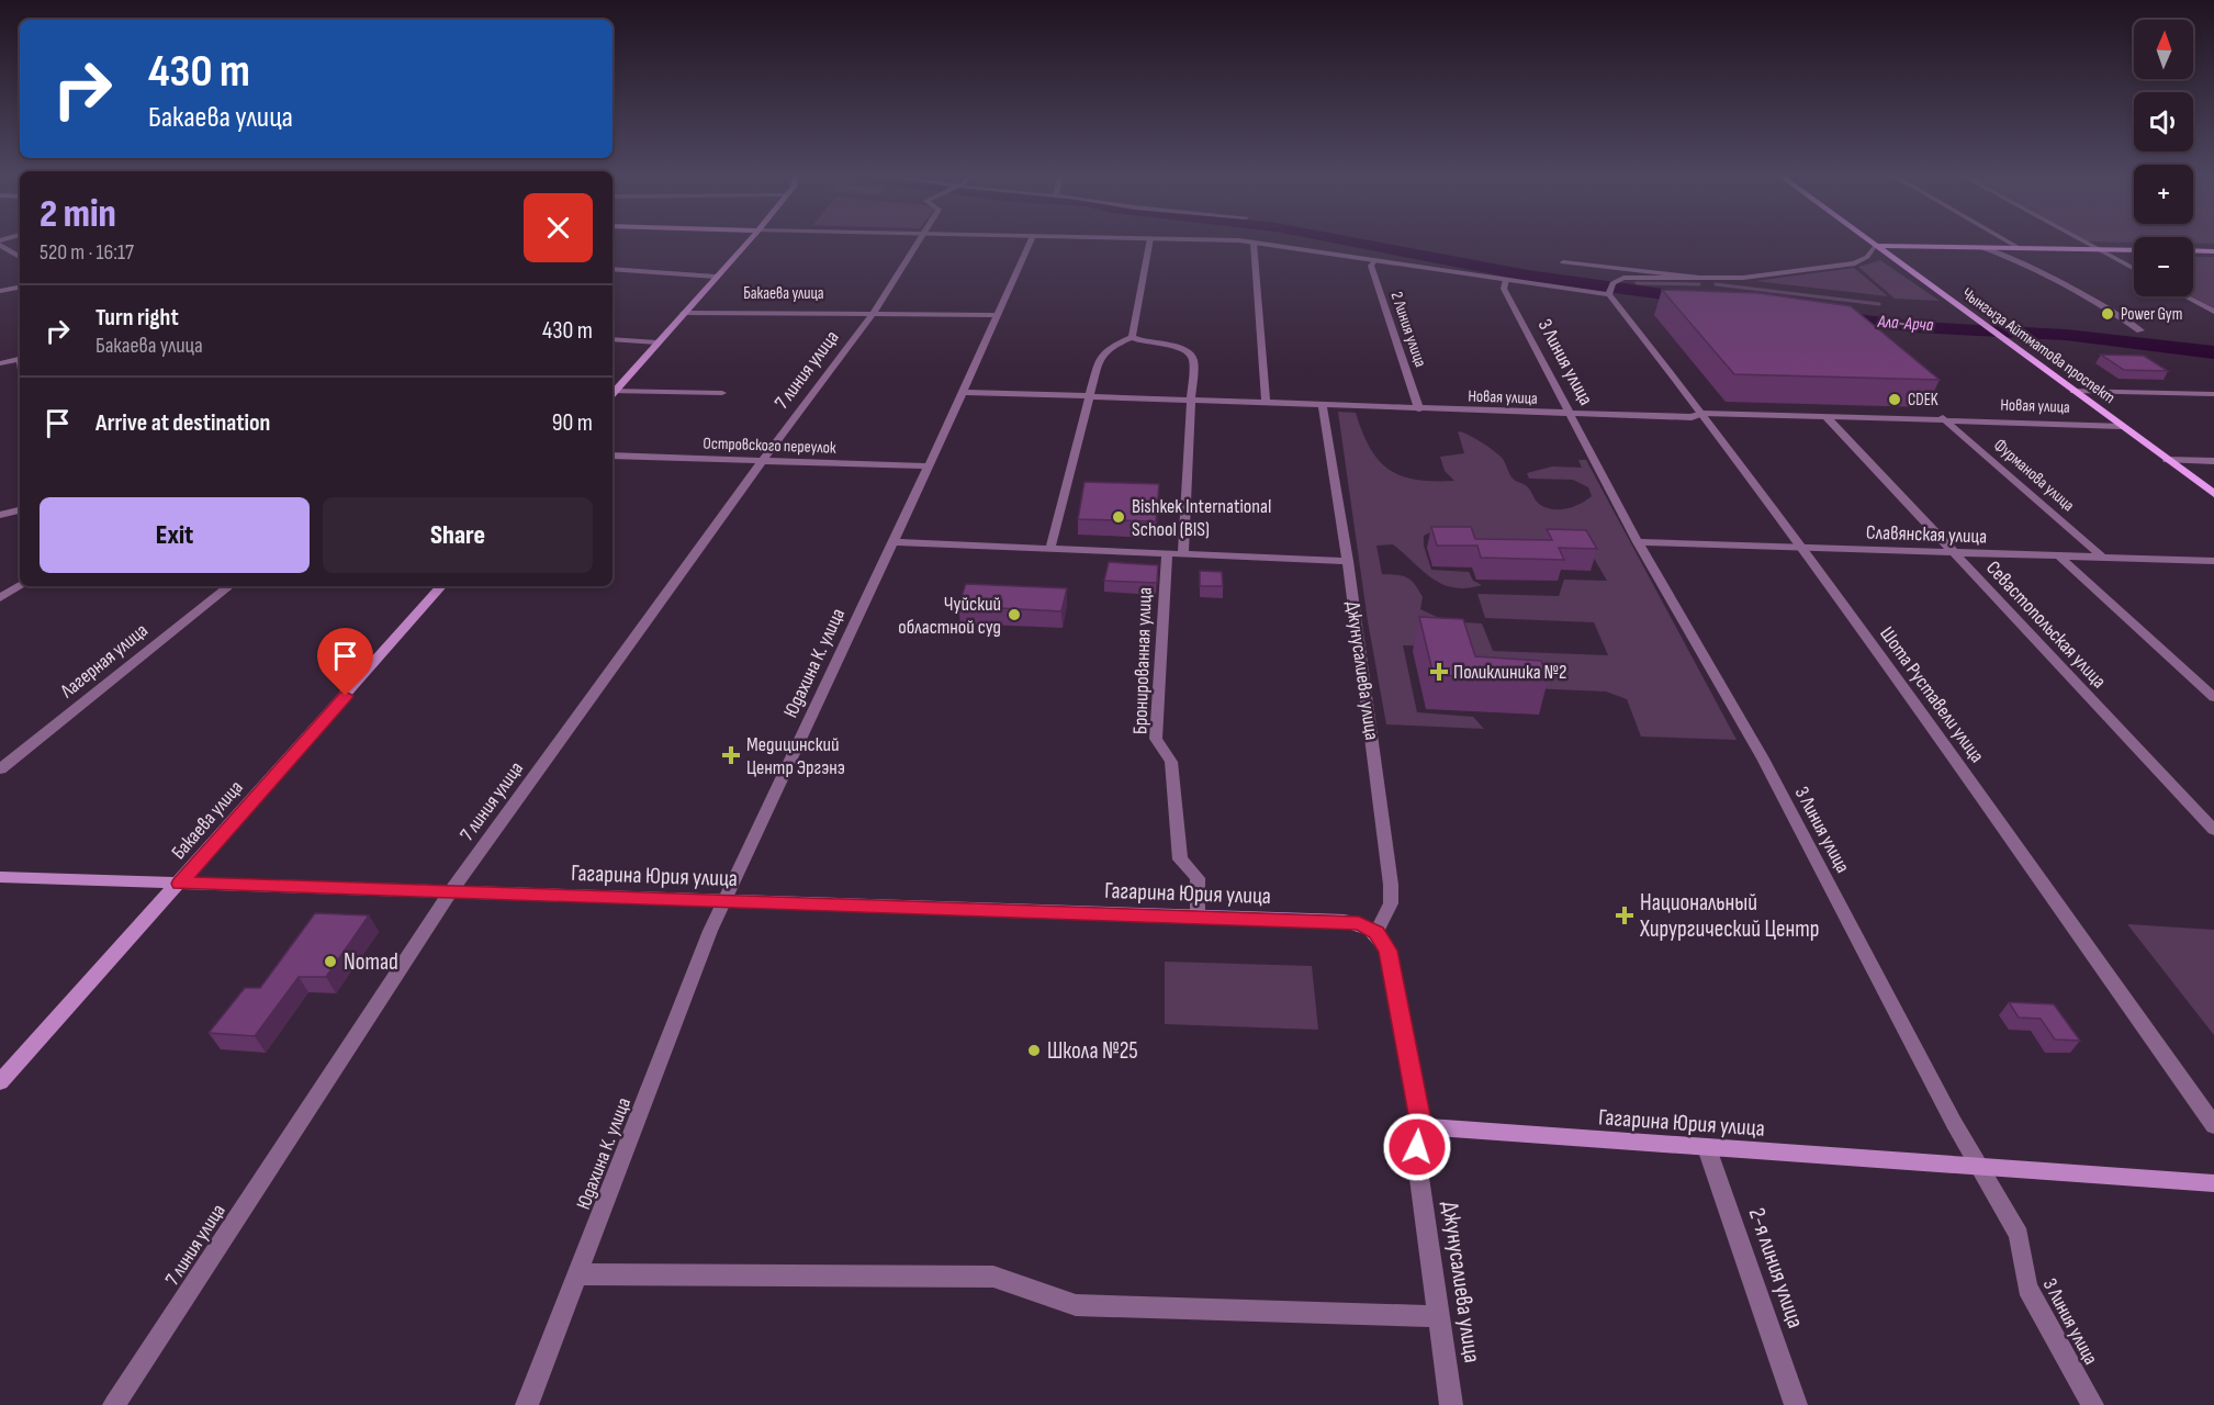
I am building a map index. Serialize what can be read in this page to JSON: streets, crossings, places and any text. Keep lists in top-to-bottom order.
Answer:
{
  "streets": {
    "main road": ["Бакаева улица", "Чынгыза Айтматова проспект", "Гагарина Юрия улица"],
    "street": [
      "2 Линия улица",
      "3 Линия улица",
      "7 линия улица",
      "Новая улица",
      "Островского переулок",
      "Фурманова улица",
      "Славянская улица",
      "Севастопольская улица",
      "Лагерная улица",
      "Бронированная улица",
      "Юдахина К. улица",
      "Джунусалиева улица",
      "Шота Руставели улица",
      "2-я линия улица"
    ]
  },
  "crossings": [
    ["Бакаева улица", "7 линия улица"],
    ["Бакаева улица", "Юдахина К. улица"],
    ["Бакаева улица", "Гагарина Юрия улица"],
    ["2 Линия улица", "Новая улица"],
    ["Чынгыза Айтматова проспект", "Новая улица"],
    ["3 Линия улица", "Новая улица"],
    ["3 Линия улица", "Славянская улица"],
    ["3 Линия улица", "Гагарина Юрия улица"],
    ["7 линия улица", "Островского переулок"],
    ["7 линия улица", "Гагарина Юрия улица"],
    ["Новая улица", "Фурманова улица"],
    ["Новая улица", "Севастопольская улица"],
    ["Новая улица", "Юдахина К. улица"],
    ["Новая улица", "Джунусалиева улица"],
    ["Новая улица", "Шота Руставели улица"],
    ["Островского переулок", "Юдахина К. улица"],
    ["Фурманова улица", "Славянская улица"],
    ["Славянская улица", "Севастопольская улица"],
    ["Славянская улица", "Шота Руставели улица"],
    ["Бронированная улица", "Гагарина Юрия улица"],
    ["Юдахина К. улица", "Гагарина Юрия улица"],
    ["Джунусалиева улица", "Гагарина Юрия улица"],
    ["Гагарина Юрия улица", "2-я линия улица"]
  ],
  "water": ["Ала-Арча"],
  "places": {
    "other": [
      "Power Gym",
      "CDEK",
      "Bishkek International School (BIS)",
      "Чуйский областной суд",
      "Nomad",
      "Школа №25"
    ],
    "health": ["Поликлиника №2", "Медицинский Центр Эргэнэ", "Национальный Хирургический Центр"]
  },
  "north": "top",
  "page": {
    "map_buttons": ["+", "−"],
    "turn": ["430 m", "Бакаева улица"],
    "heading": ["2 min", "520 m · 16:17"],
    "list": [
      {
        "name": "Turn right",
        "note": "Бакаева улица",
        "value": "430 m"
      },
      {
        "name": "Arrive at destination",
        "value": "90 m"
      }
    ],
    "buttons": ["Exit", "Share"]
  }
}
